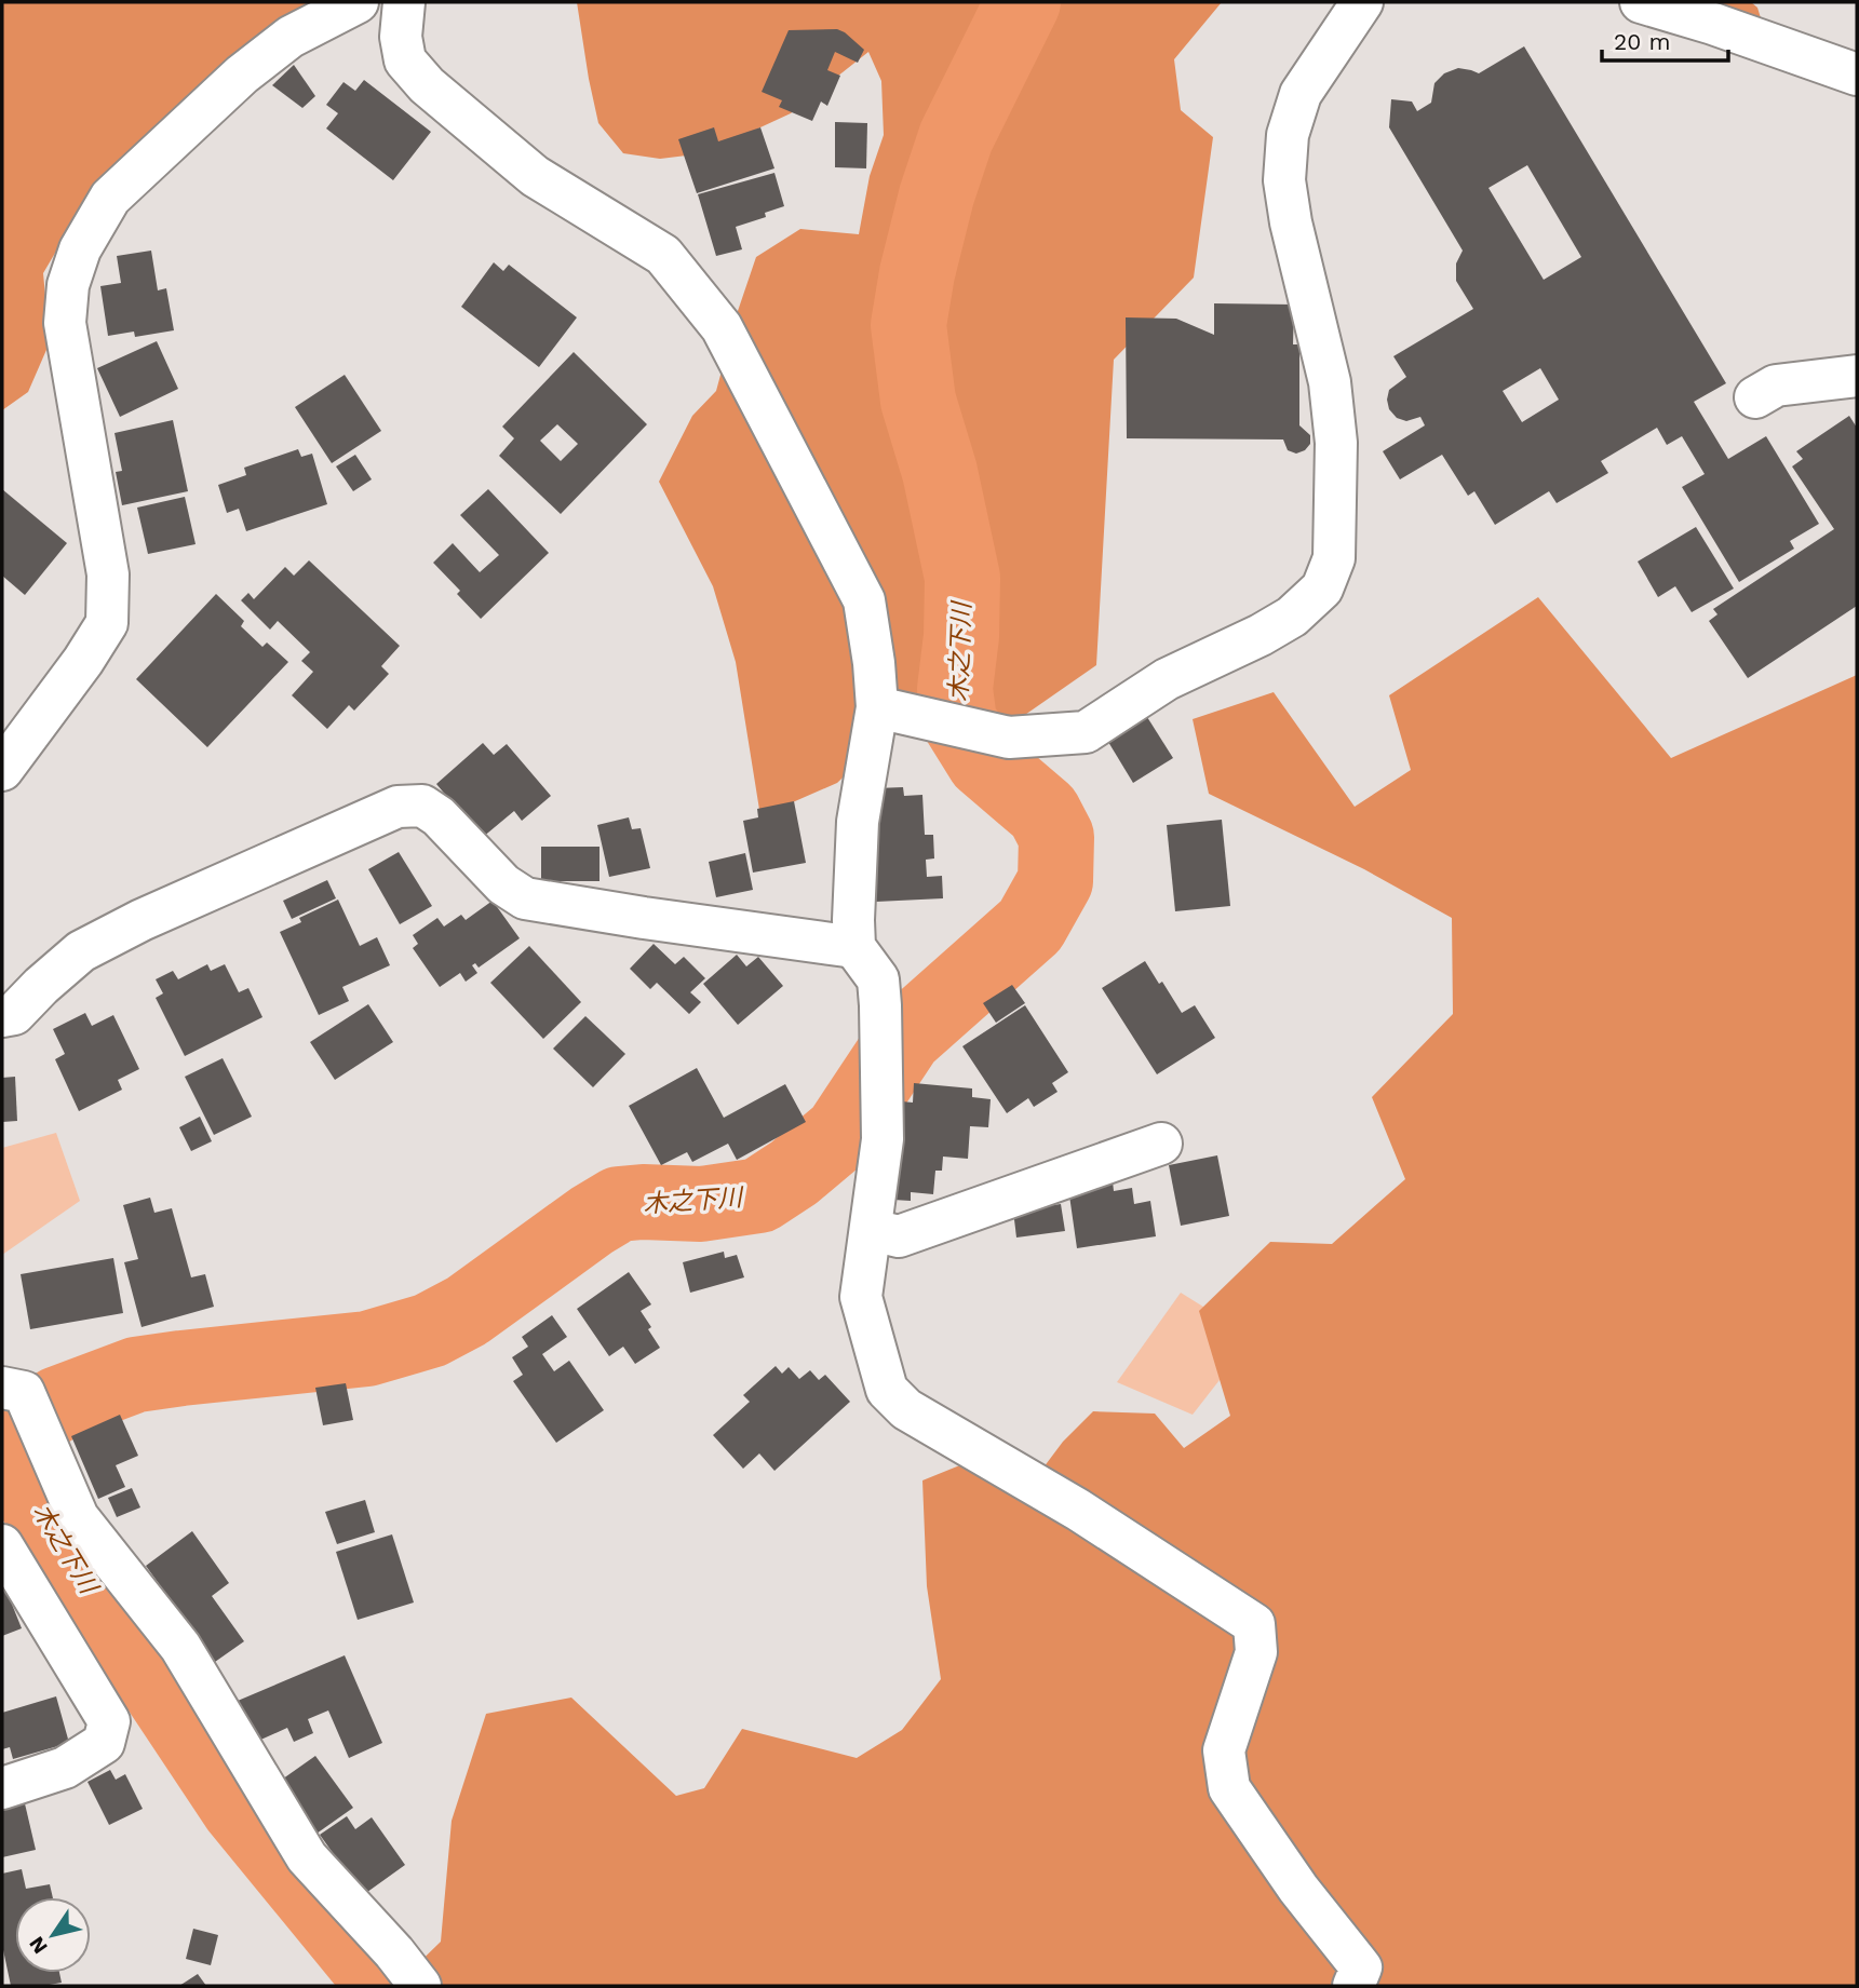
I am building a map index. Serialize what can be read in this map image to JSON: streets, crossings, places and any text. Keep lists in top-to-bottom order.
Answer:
{
  "water": ["木之下川"],
  "scale_bar": "20 m",
  "north": "bottom left"
}
